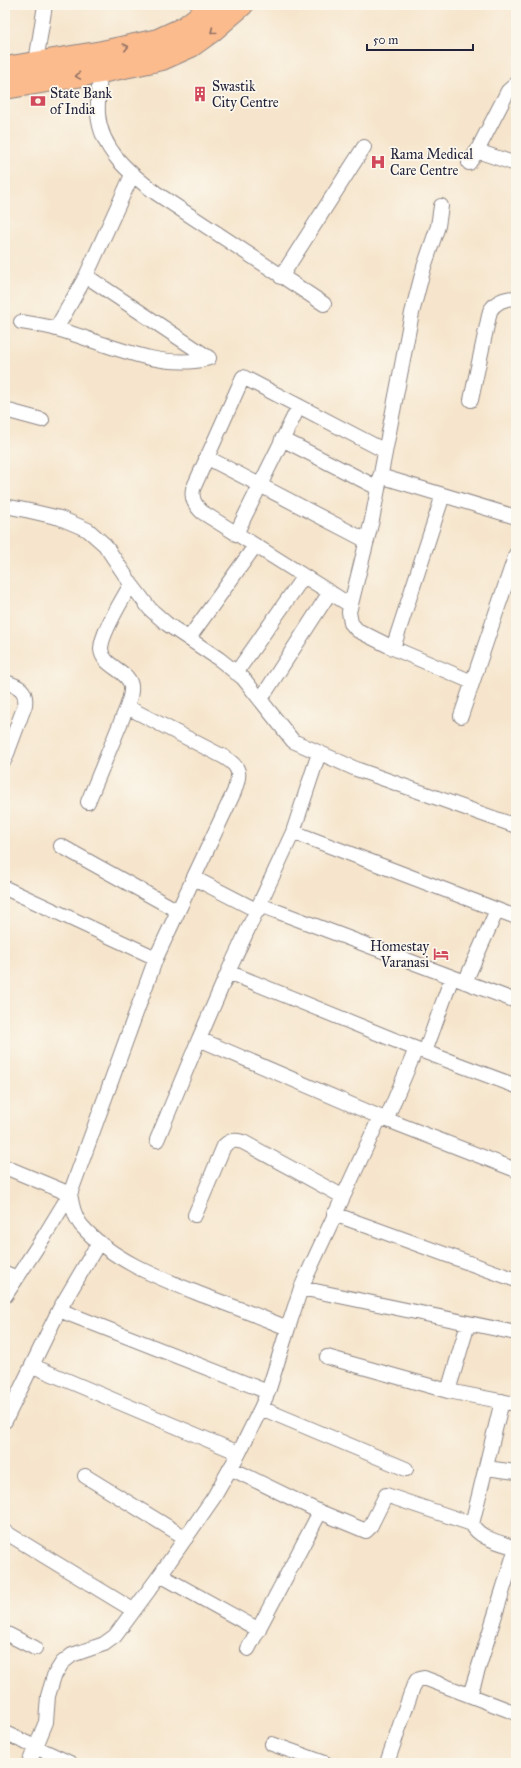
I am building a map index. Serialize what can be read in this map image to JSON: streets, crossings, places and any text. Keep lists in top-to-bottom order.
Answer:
{
  "places": {
    "building": ["Swastik City Centre"],
    "bank": ["State Bank of India"],
    "hospital": ["Rama Medical Care Centre"],
    "hotel": ["Homestay Varanasi"]
  },
  "scale_bar": "50 m"
}
